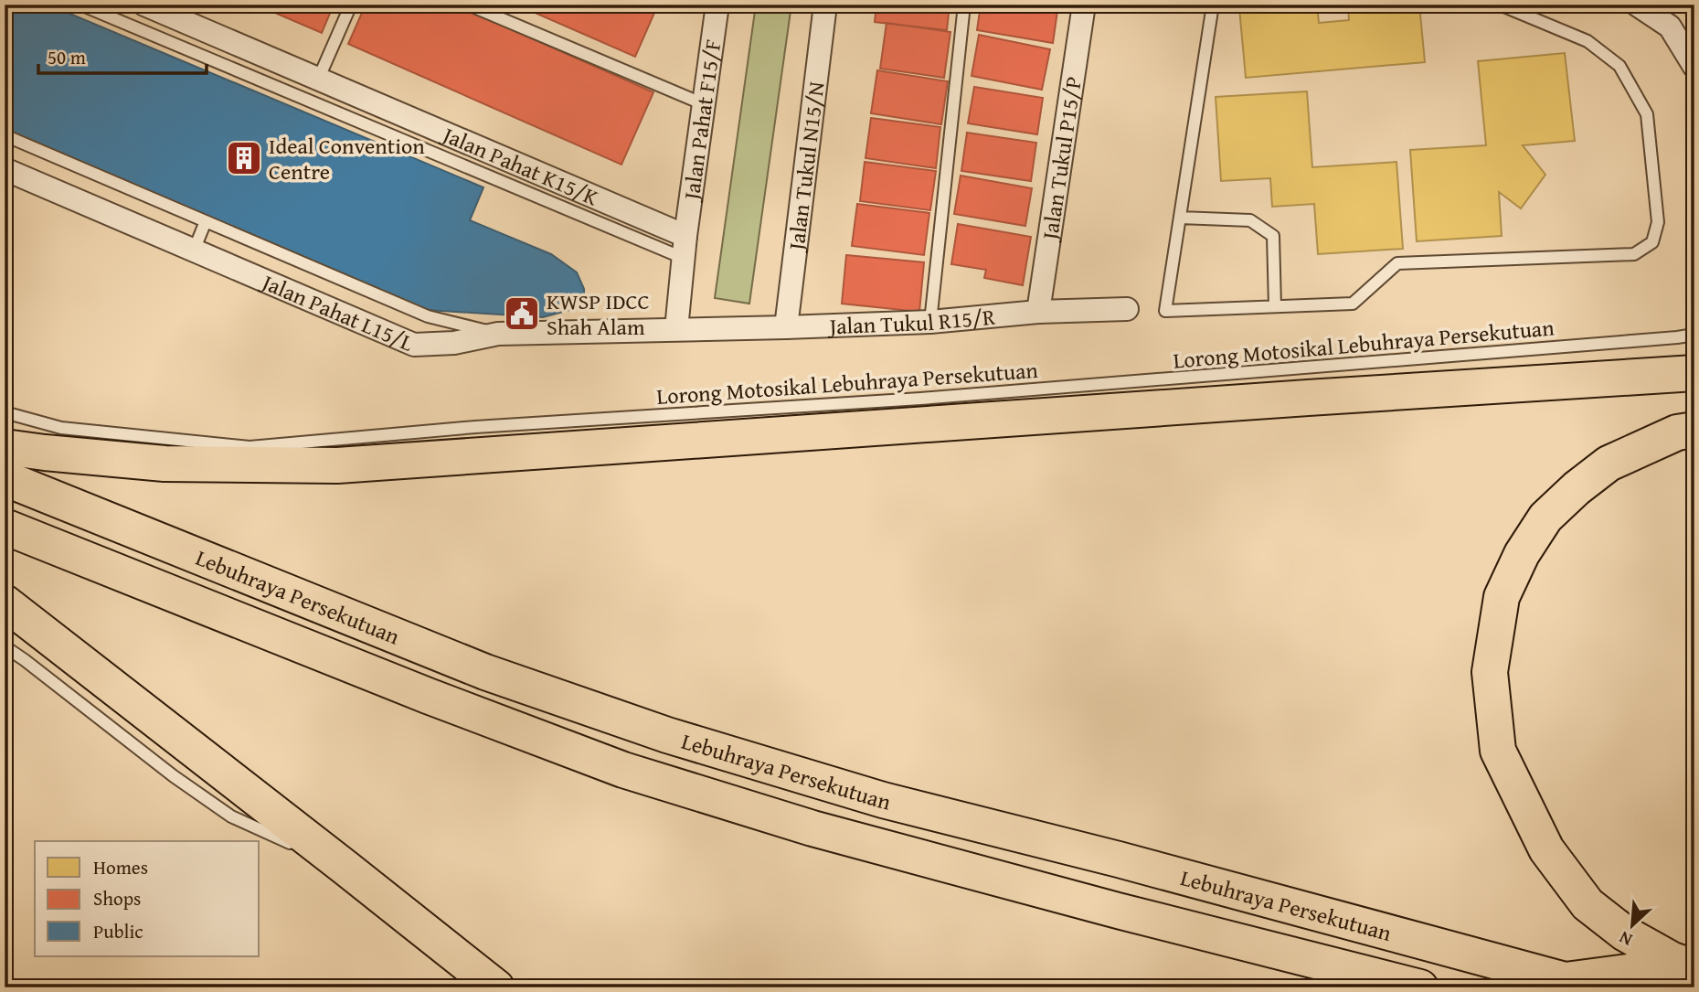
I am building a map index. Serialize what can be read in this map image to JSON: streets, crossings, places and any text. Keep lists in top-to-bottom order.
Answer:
{
  "streets": {
    "highway": ["Lebuhraya Persekutuan"],
    "street": [
      "Jalan Pahat F15/F",
      "Jalan Tukul P15/P",
      "Jalan Pahat K15/K",
      "Jalan Tukul N15/N",
      "Jalan Pahat L15/L",
      "Jalan Tukul R15/R"
    ],
    "lane": ["Lorong Motosikal Lebuhraya Persekutuan"]
  },
  "crossings": [
    ["Jalan Pahat F15/F", "Jalan Pahat K15/K"],
    ["Jalan Tukul P15/P", "Jalan Tukul R15/R"],
    ["Jalan Tukul N15/N", "Jalan Tukul R15/R"],
    ["Jalan Pahat L15/L", "Jalan Tukul R15/R"]
  ],
  "places": {
    "building": ["Ideal Convention Centre"],
    "public building": ["KWSP IDCC Shah Alam"]
  },
  "legend": ["Homes", "Shops", "Public"],
  "scale_bar": "50 m",
  "north": "bottom left"
}
